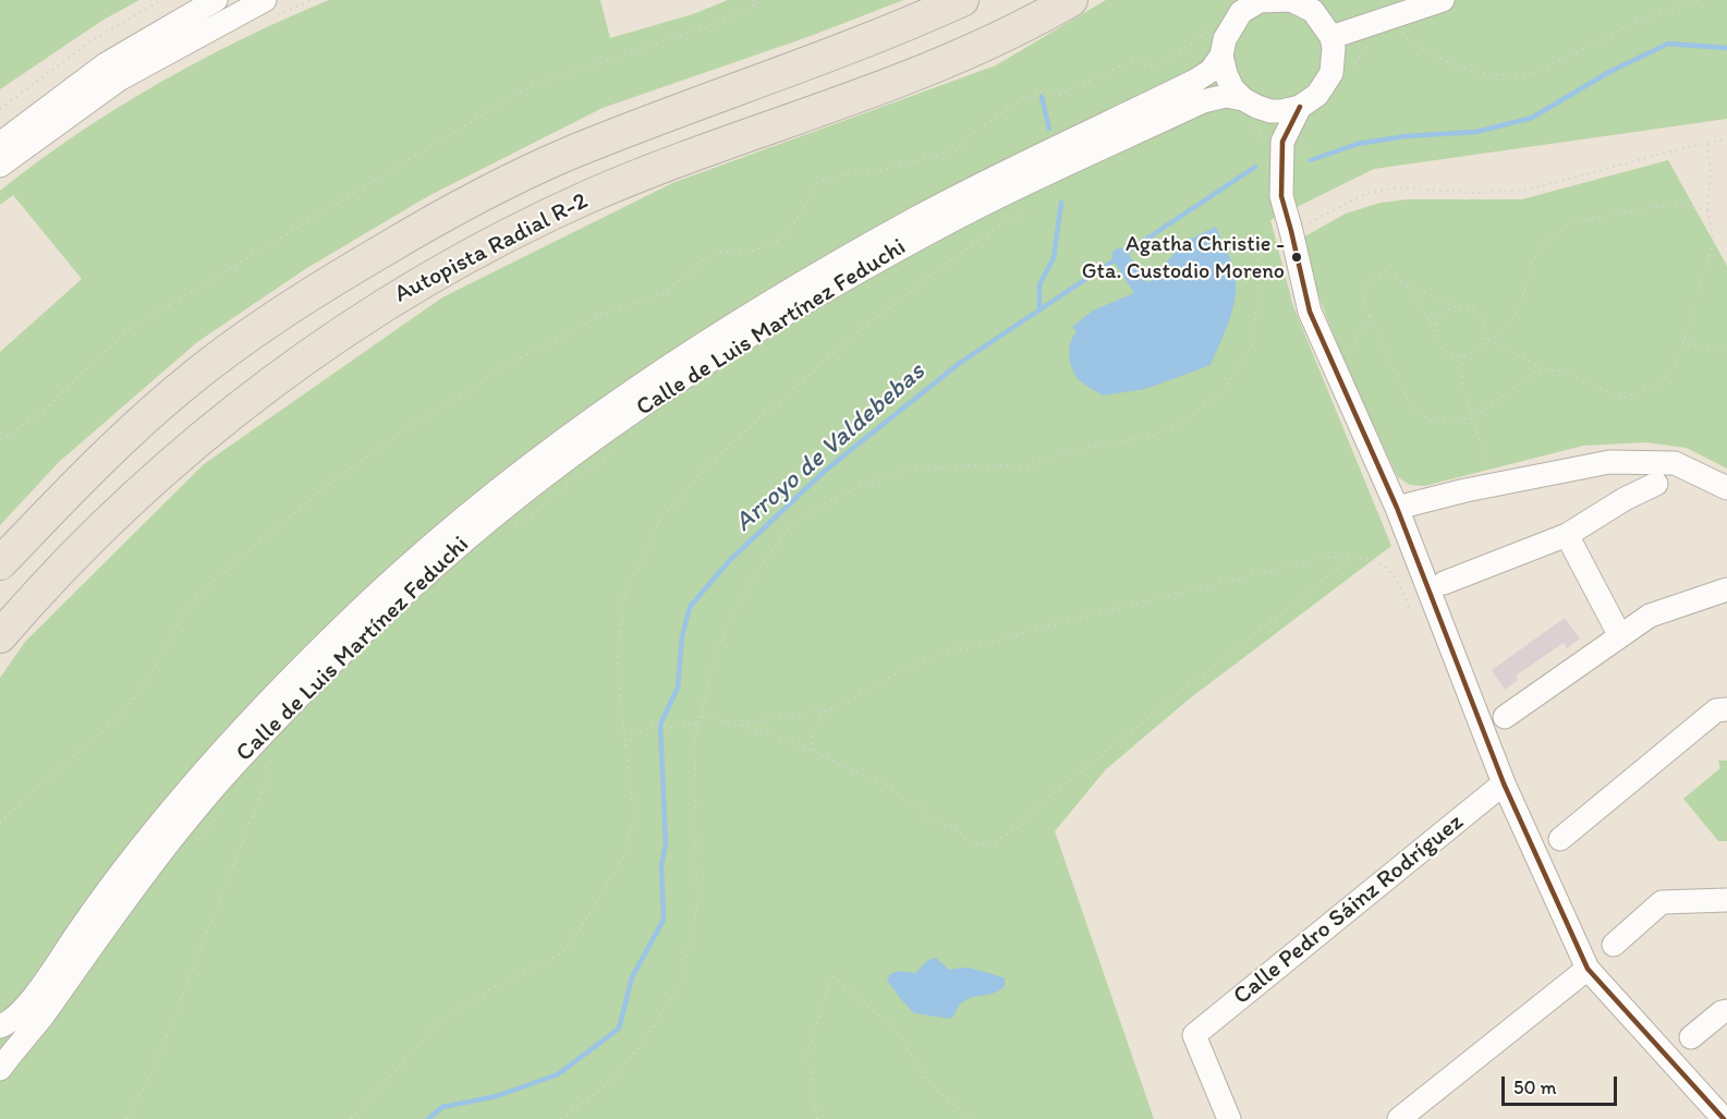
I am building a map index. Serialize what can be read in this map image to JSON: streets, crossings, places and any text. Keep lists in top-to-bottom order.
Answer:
{
  "streets": {
    "highway": ["Autopista Radial R-2"],
    "street": ["Calle de Luis Martínez Feduchi", "Calle Pedro Sáinz Rodríguez"]
  },
  "water": ["Arroyo de Valdebebas"],
  "places": ["Agatha Christie - Gta. Custodio Moreno"],
  "scale_bar": "50 m"
}
